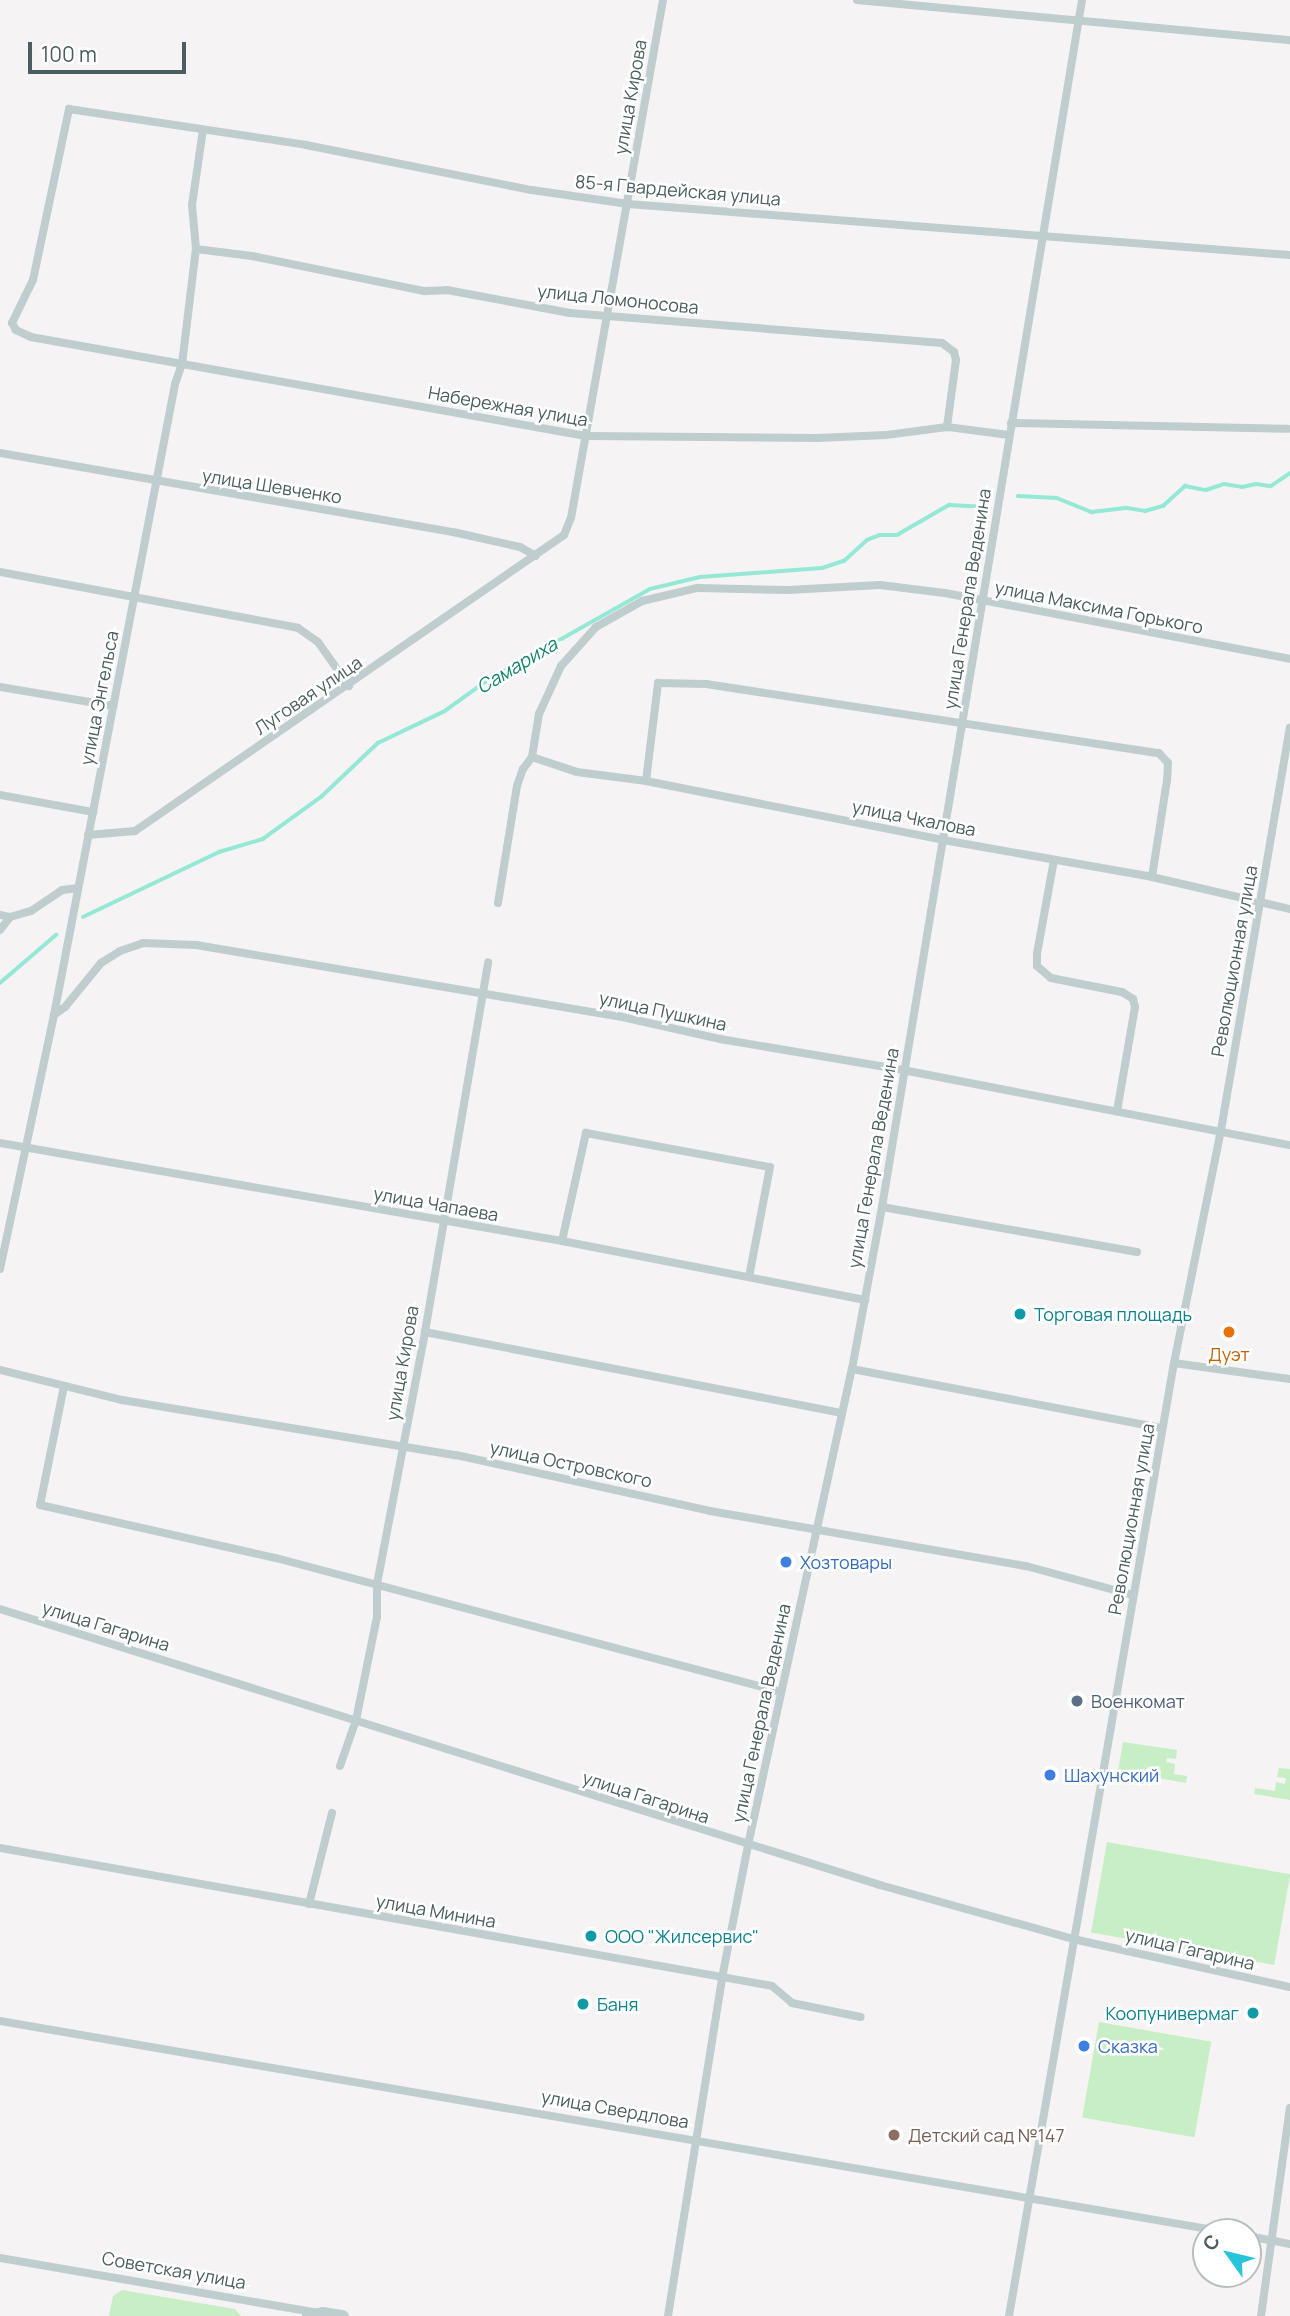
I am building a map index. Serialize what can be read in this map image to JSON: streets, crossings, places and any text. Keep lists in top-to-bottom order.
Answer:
{
  "streets": {
    "street": [
      "улица Кирова",
      "85-я Гвардейская улица",
      "улица Ломоносова",
      "Набережная улица",
      "улица Шевченко",
      "улица Генерала Веденина",
      "улица Максима Горького",
      "Луговая улица",
      "улица Энгельса",
      "улица Чкалова",
      "Революционная улица",
      "улица Пушкина",
      "улица Чапаева",
      "улица Островского",
      "улица Гагарина",
      "улица Минина",
      "улица Свердлова",
      "Советская улица"
    ]
  },
  "crossings": [
    ["улица Кирова", "85-я Гвардейская улица"],
    ["улица Кирова", "улица Ломоносова"],
    ["улица Кирова", "Набережная улица"],
    ["улица Кирова", "улица Шевченко"],
    ["улица Кирова", "Луговая улица"],
    ["улица Кирова", "улица Пушкина"],
    ["улица Кирова", "улица Чапаева"],
    ["улица Кирова", "улица Островского"],
    ["улица Кирова", "улица Гагарина"],
    ["85-я Гвардейская улица", "Набережная улица"],
    ["85-я Гвардейская улица", "улица Генерала Веденина"],
    ["85-я Гвардейская улица", "улица Энгельса"],
    ["улица Ломоносова", "Набережная улица"],
    ["улица Ломоносова", "улица Энгельса"],
    ["Набережная улица", "улица Генерала Веденина"],
    ["Набережная улица", "улица Энгельса"],
    ["улица Шевченко", "Луговая улица"],
    ["улица Шевченко", "улица Энгельса"],
    ["улица Генерала Веденина", "улица Максима Горького"],
    ["улица Генерала Веденина", "улица Чкалова"],
    ["улица Генерала Веденина", "улица Пушкина"],
    ["улица Генерала Веденина", "улица Чапаева"],
    ["улица Генерала Веденина", "улица Островского"],
    ["улица Генерала Веденина", "улица Гагарина"],
    ["улица Генерала Веденина", "улица Минина"],
    ["улица Генерала Веденина", "улица Свердлова"],
    ["улица Максима Горького", "улица Чкалова"],
    ["Луговая улица", "улица Энгельса"],
    ["улица Энгельса", "улица Пушкина"],
    ["улица Энгельса", "улица Чапаева"],
    ["улица Чкалова", "Революционная улица"],
    ["Революционная улица", "улица Пушкина"],
    ["Революционная улица", "улица Островского"],
    ["Революционная улица", "улица Гагарина"],
    ["Революционная улица", "улица Свердлова"]
  ],
  "water": ["Самариха"],
  "places": [
    "Торговая площадь",
    "Дуэт",
    "Хозтовары",
    "Военкомат",
    "Шахунский",
    "ООО \"Жилсервис\"",
    "Баня",
    "Коопунивермаг",
    "Сказка",
    "Детский сад №147"
  ],
  "scale_bar": "100 m",
  "north": "top left"
}
